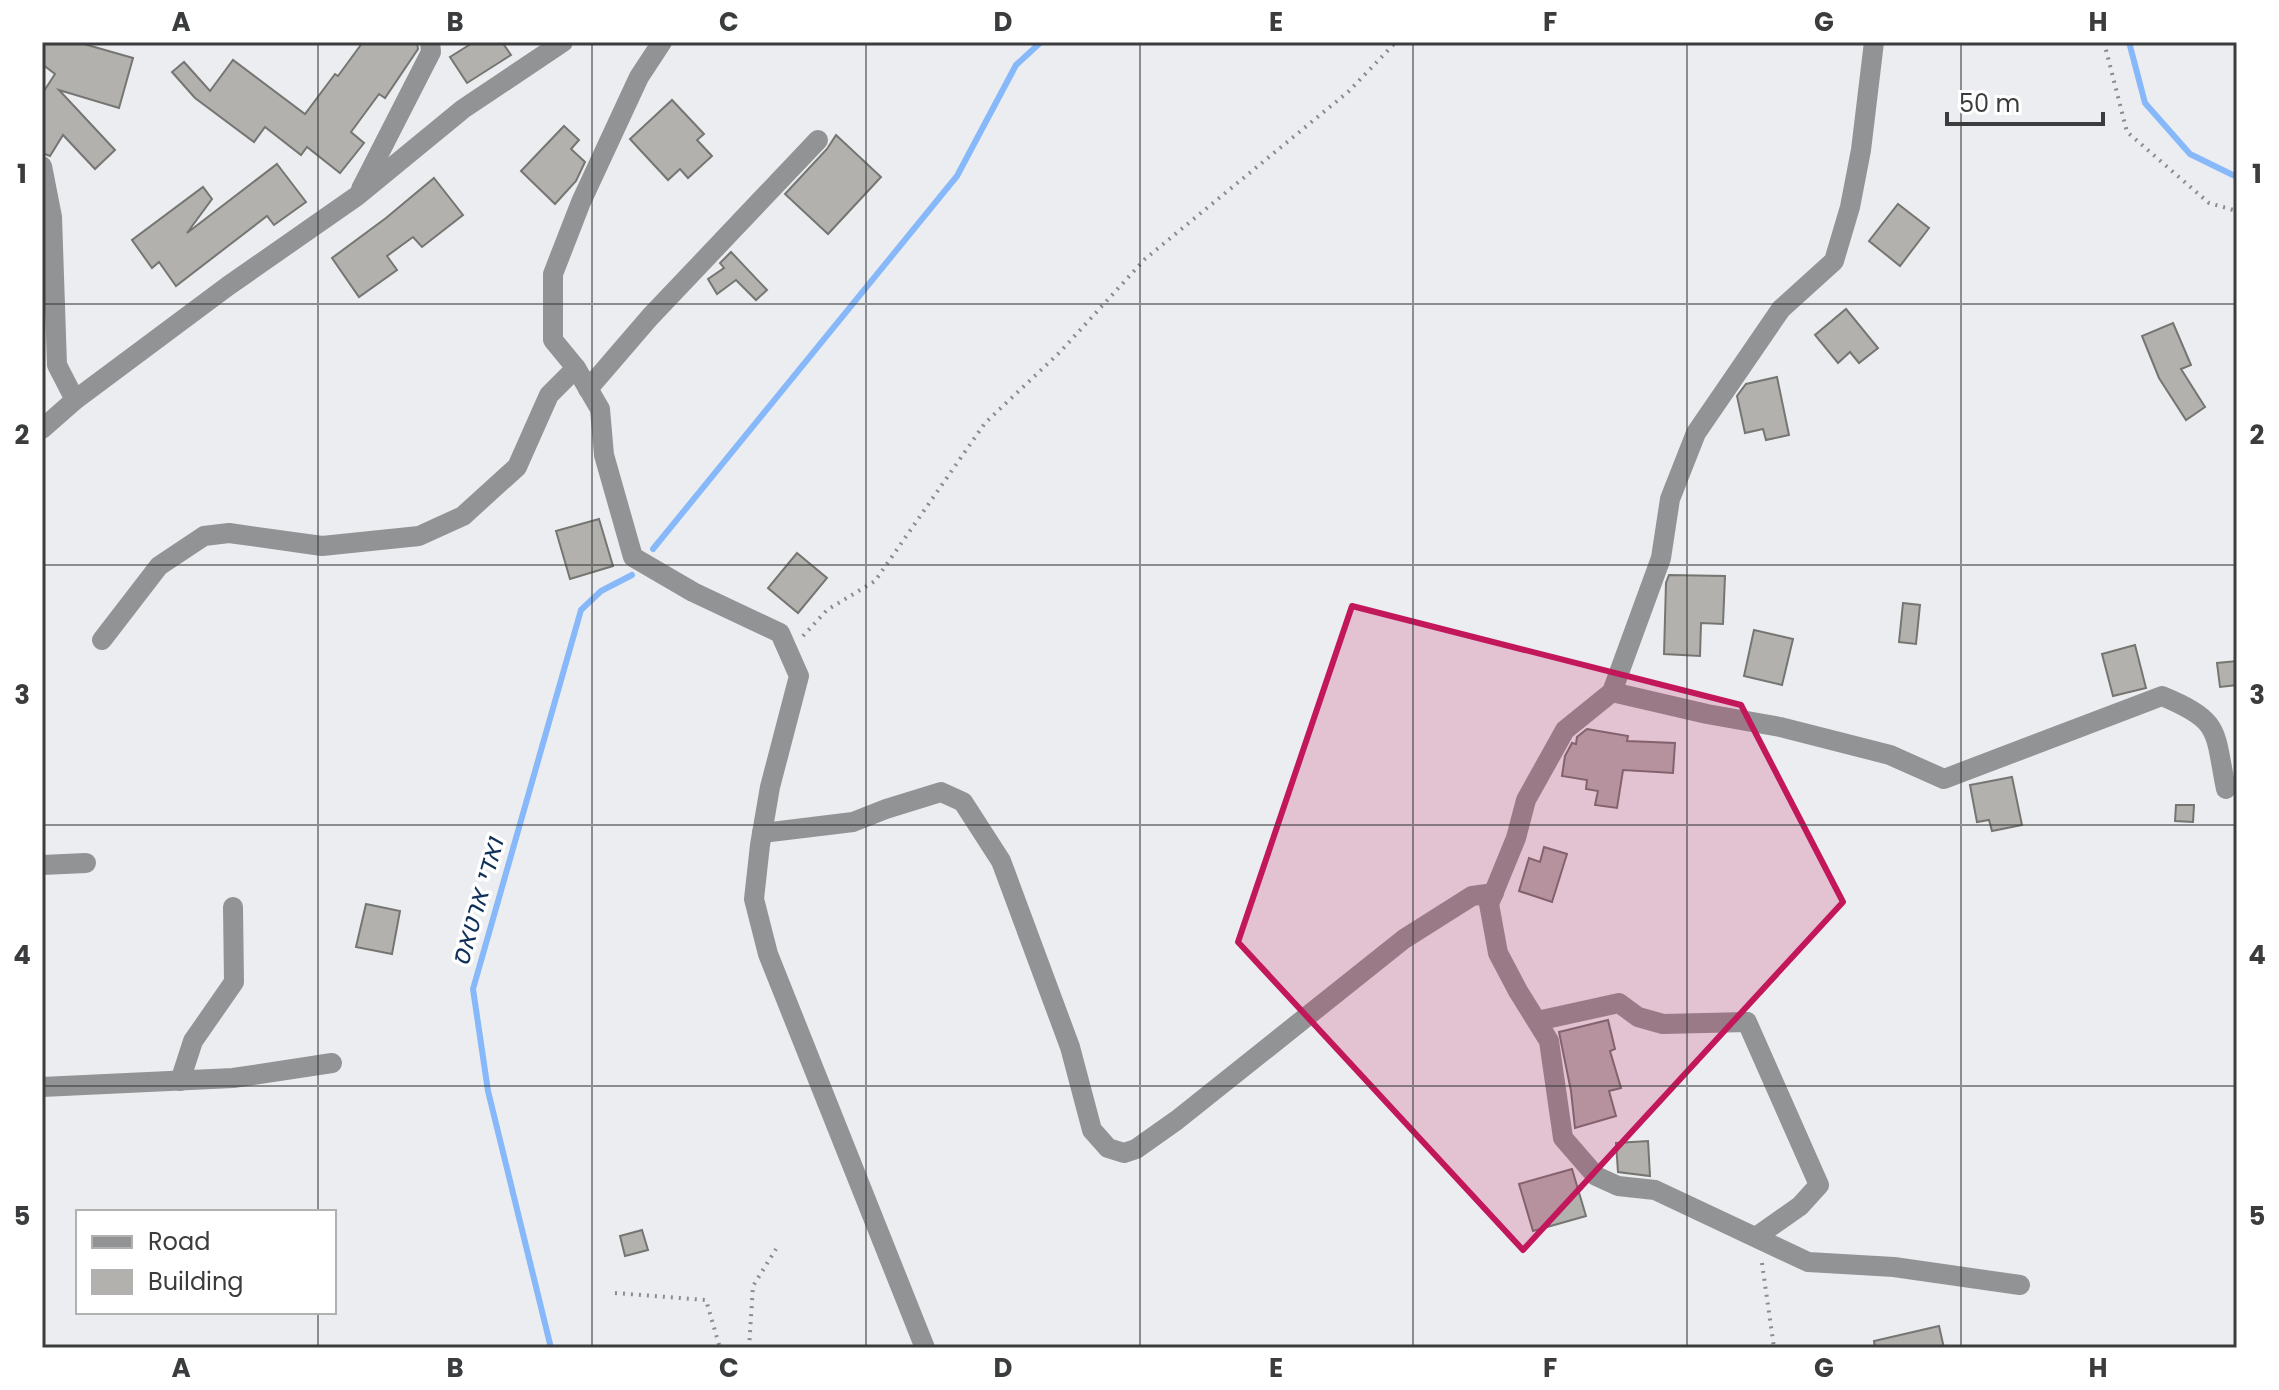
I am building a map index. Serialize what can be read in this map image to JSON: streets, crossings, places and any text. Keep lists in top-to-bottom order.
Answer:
{
  "water": ["ואדי ארטאס"],
  "legend": ["Road", "Building"],
  "scale_bar": "50 m",
  "grid": {
    "columns": [
      "A",
      "B",
      "C",
      "D",
      "E",
      "F",
      "G",
      "H"
    ],
    "rows": [
      "1",
      "2",
      "3",
      "4",
      "5"
    ]
  }
}
